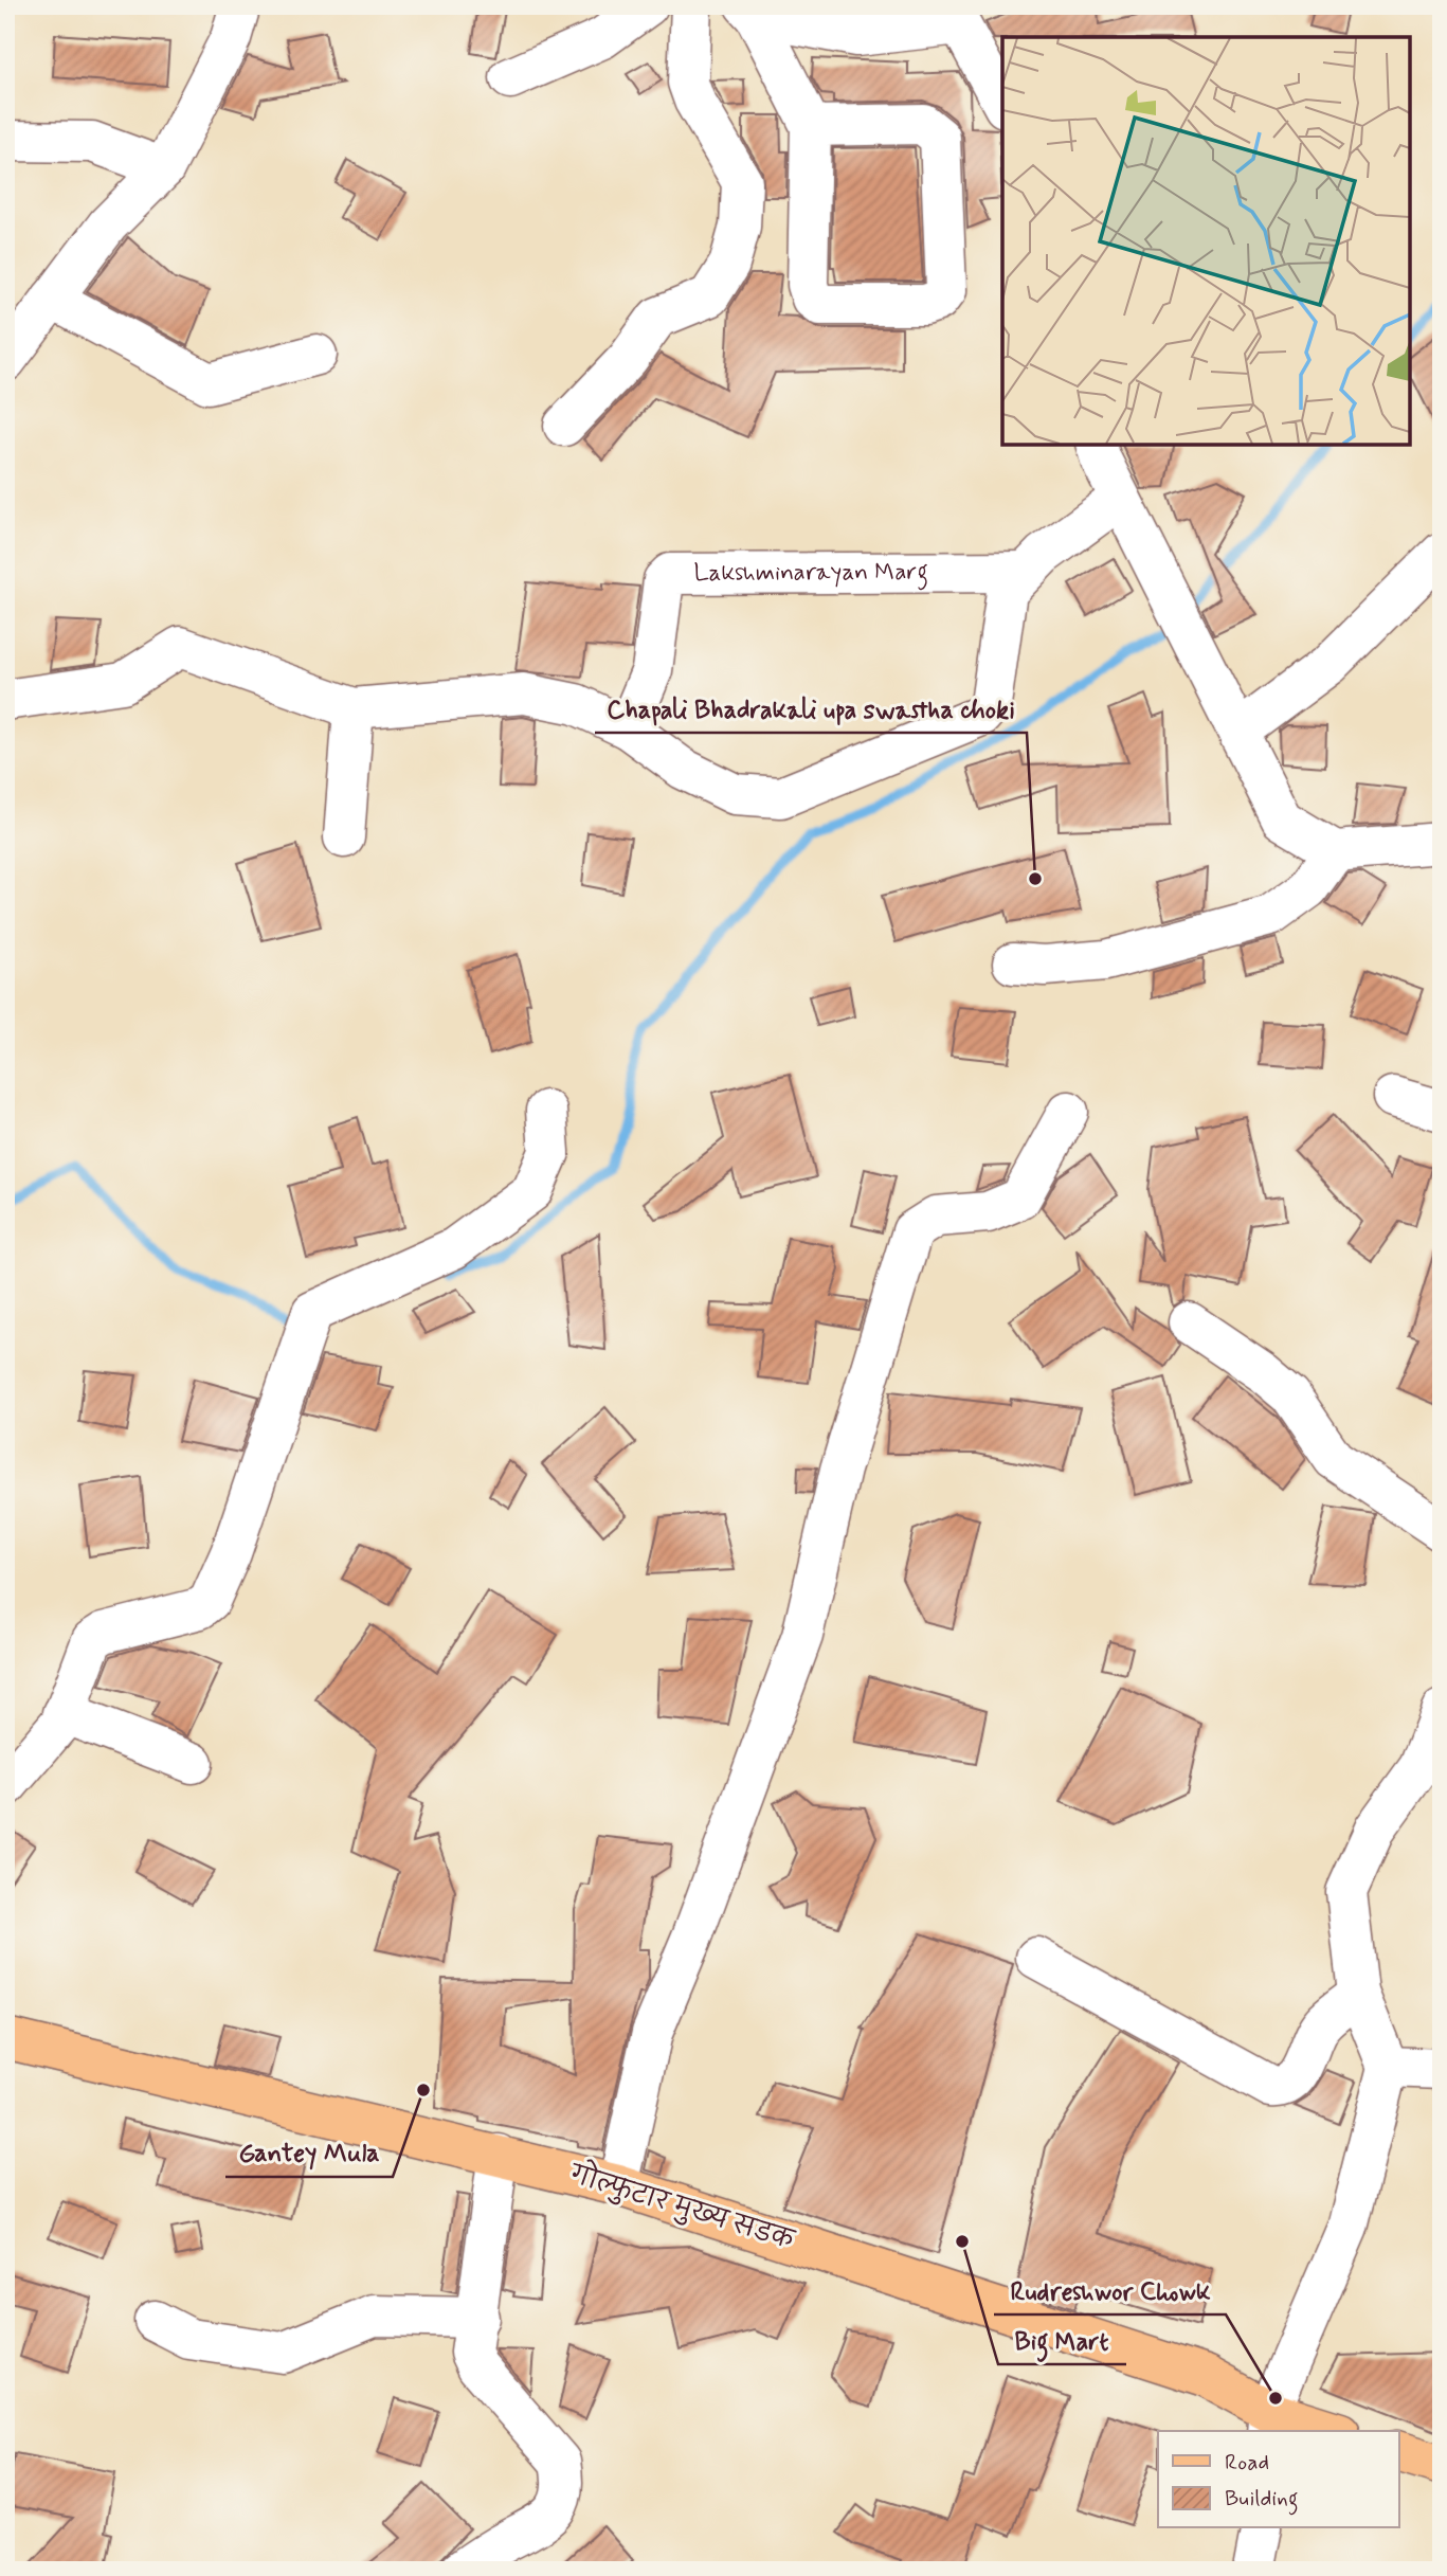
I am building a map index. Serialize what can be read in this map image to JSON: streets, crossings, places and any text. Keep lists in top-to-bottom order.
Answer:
{
  "streets": {
    "main road": ["गोल्फुटार मुख्य सडक"],
    "street": ["Lakshminarayan Marg"]
  },
  "places": [
    "Chapali Bhadrakali upa swastha choki",
    "Gantey Mula",
    "Big Mart",
    "Rudreshwor Chowk"
  ],
  "legend": ["Road", "Building"]
}
